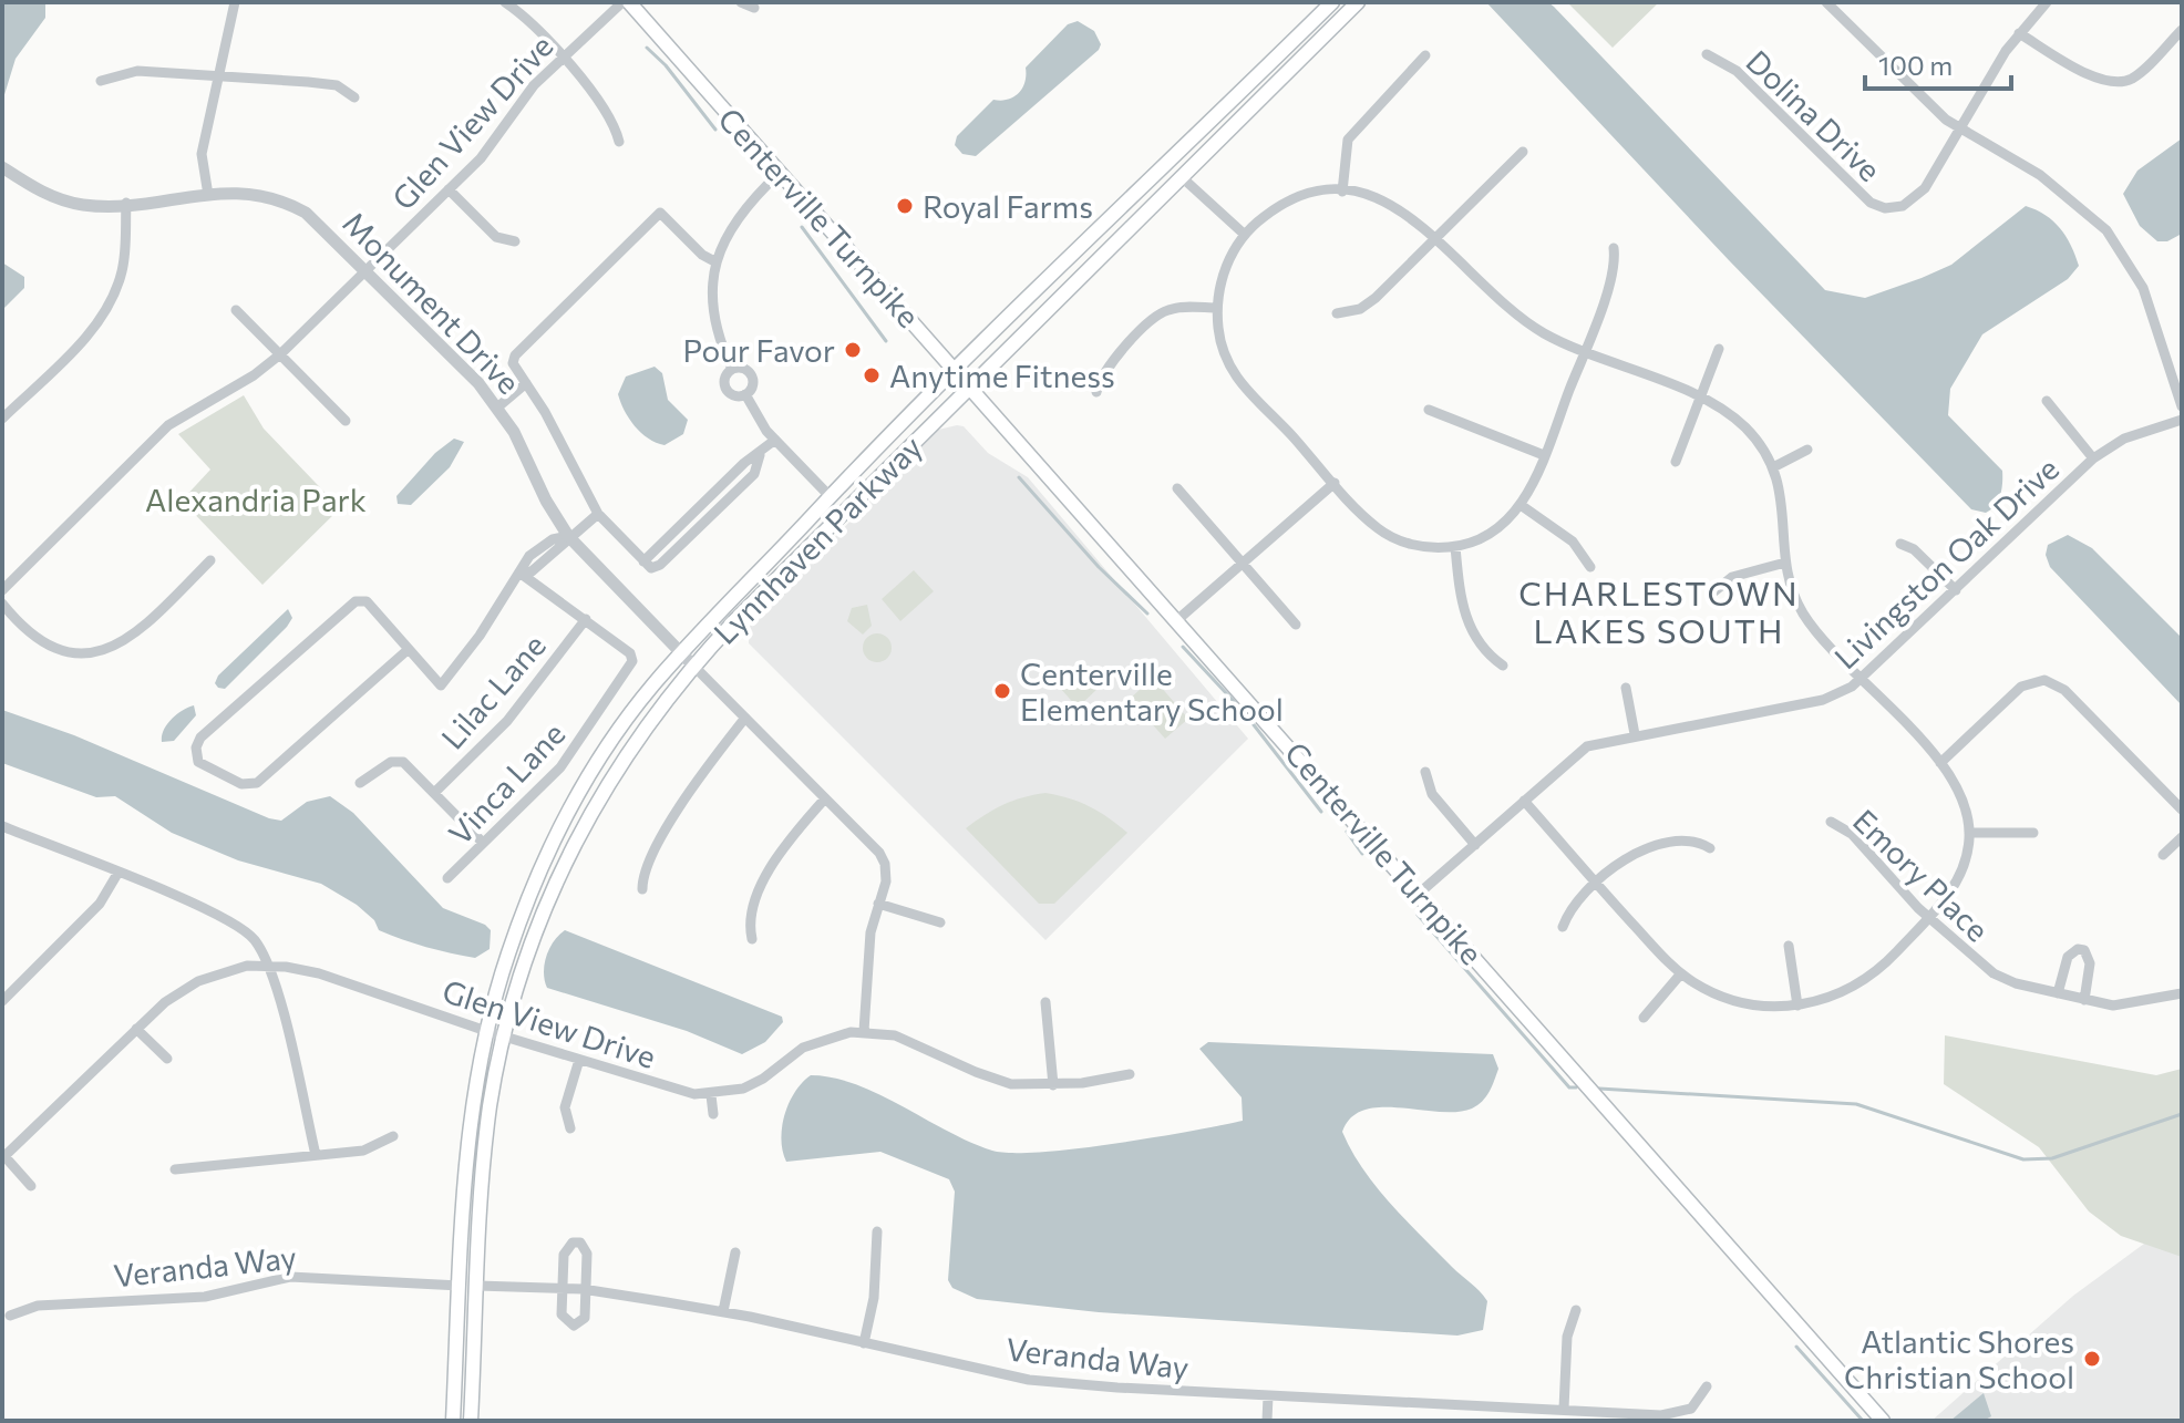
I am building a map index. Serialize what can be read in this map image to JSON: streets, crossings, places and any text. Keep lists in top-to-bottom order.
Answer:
{
  "streets": {
    "main road": ["Centerville Turnpike", "Lynnhaven Parkway"],
    "street": [
      "Dolina Drive",
      "Glen View Drive",
      "Monument Drive",
      "Livingston Oak Drive",
      "Lilac Lane",
      "Vinca Lane",
      "Emory Place",
      "Veranda Way"
    ]
  },
  "crossings": [
    ["Glen View Drive", "Monument Drive"],
    ["Glen View Drive", "Lynnhaven Parkway"],
    ["Centerville Turnpike", "Lynnhaven Parkway"],
    ["Centerville Turnpike", "Livingston Oak Drive"],
    ["Monument Drive", "Lynnhaven Parkway"],
    ["Lynnhaven Parkway", "Veranda Way"],
    ["Lilac Lane", "Vinca Lane"]
  ],
  "districts": ["CHARLESTOWN LAKES SOUTH"],
  "parks": ["Alexandria Park"],
  "places": [
    "Royal Farms",
    "Pour Favor",
    "Anytime Fitness",
    "Centerville Elementary School",
    "Atlantic Shores Christian School"
  ],
  "scale_bar": "100 m"
}
